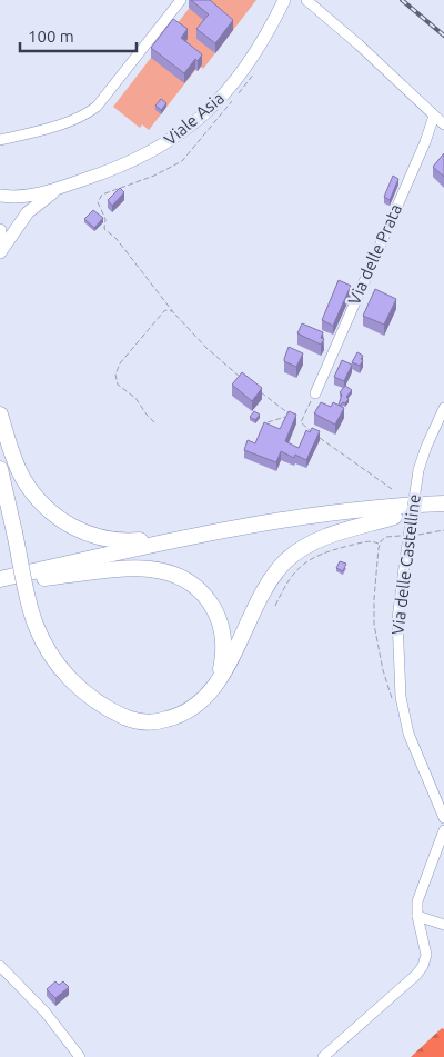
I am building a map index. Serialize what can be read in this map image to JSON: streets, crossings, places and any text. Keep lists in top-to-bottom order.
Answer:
{
  "streets": {
    "main road": ["Viale Asia"],
    "street": ["Via delle Prata", "Via delle Castelline"]
  },
  "scale_bar": "100 m"
}
